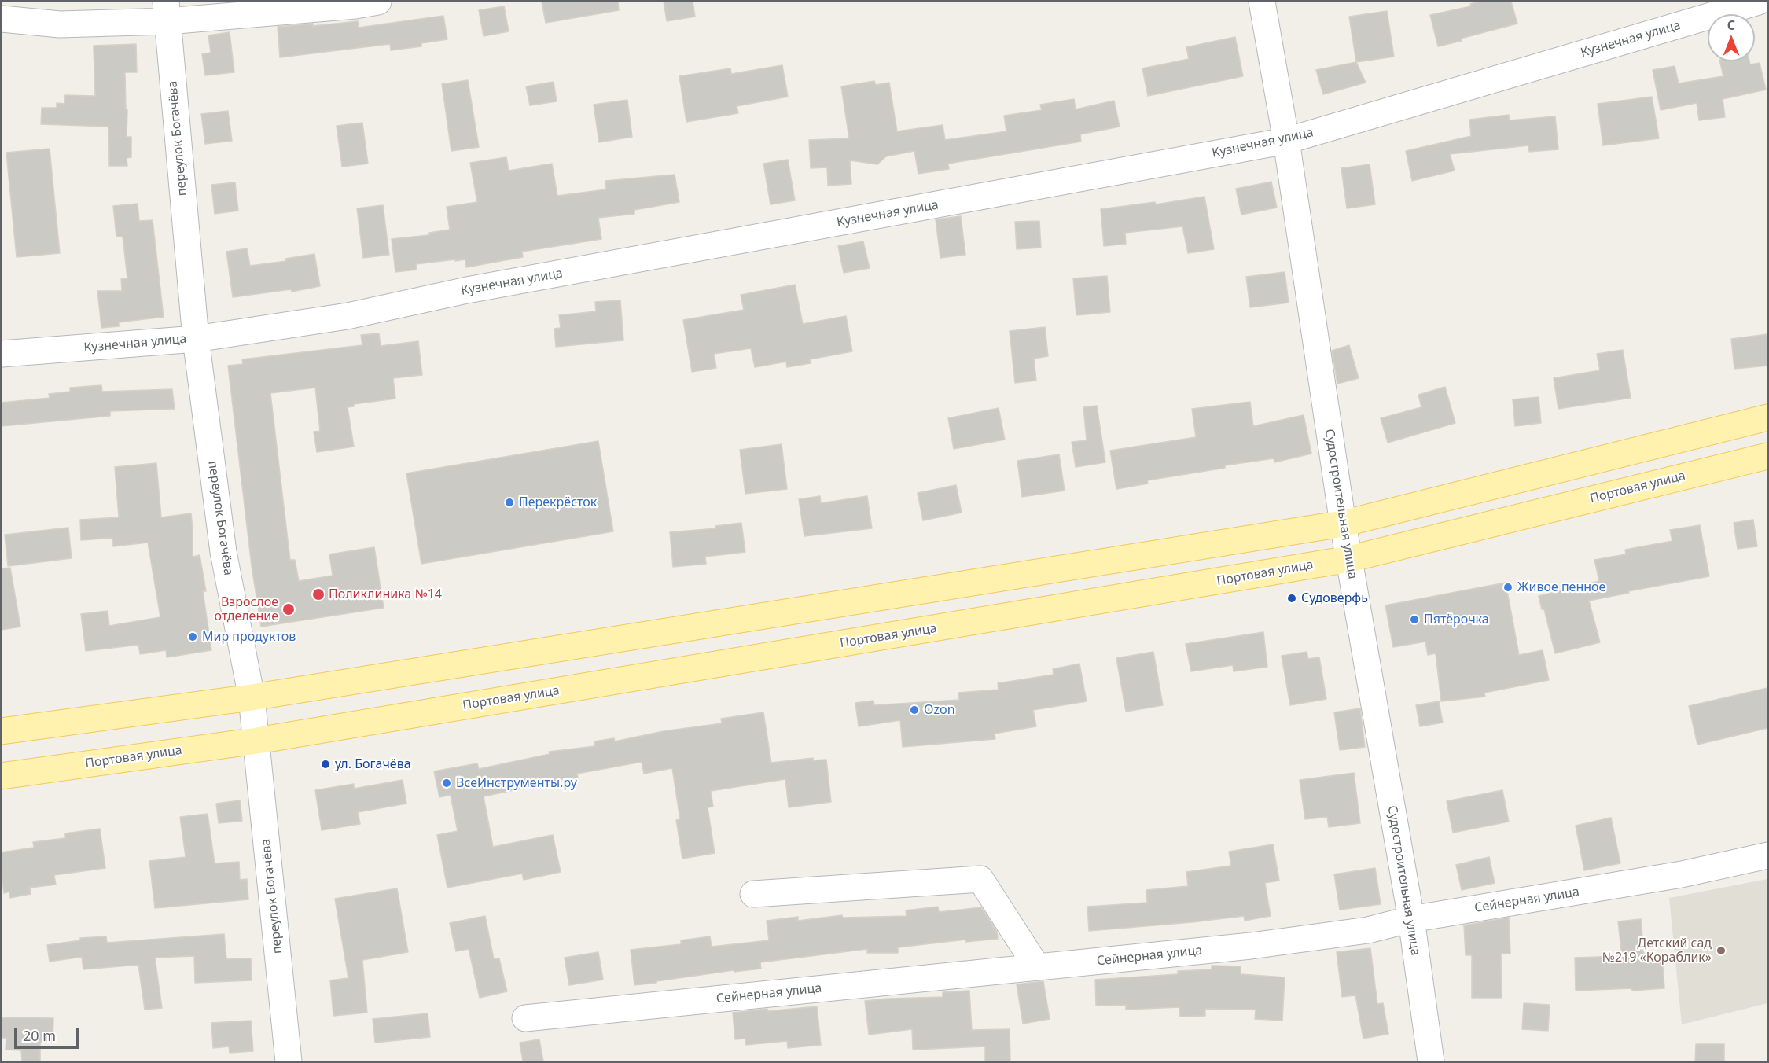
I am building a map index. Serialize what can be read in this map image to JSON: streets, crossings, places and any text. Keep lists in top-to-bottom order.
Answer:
{
  "streets": {
    "main road": ["Портовая улица"],
    "street": [
      "Кузнечная улица",
      "переулок Богачёва",
      "Судостроительная улица",
      "Сейнерная улица"
    ]
  },
  "crossings": [
    ["Кузнечная улица", "переулок Богачёва"],
    ["Кузнечная улица", "Судостроительная улица"],
    ["переулок Богачёва", "Портовая улица"],
    ["Портовая улица", "Судостроительная улица"],
    ["Судостроительная улица", "Сейнерная улица"]
  ],
  "places": [
    "Перекрёсток",
    "Живое пенное",
    "Поликлиника №14",
    "Судоверфь",
    "Взрослое отделение",
    "Пятёрочка",
    "Мир продуктов",
    "Ozon",
    "ул. Богачёва",
    "ВсеИнструменты.ру",
    "Детский сад №219 «Кораблик»"
  ],
  "scale_bar": "20 m",
  "north": "top"
}
